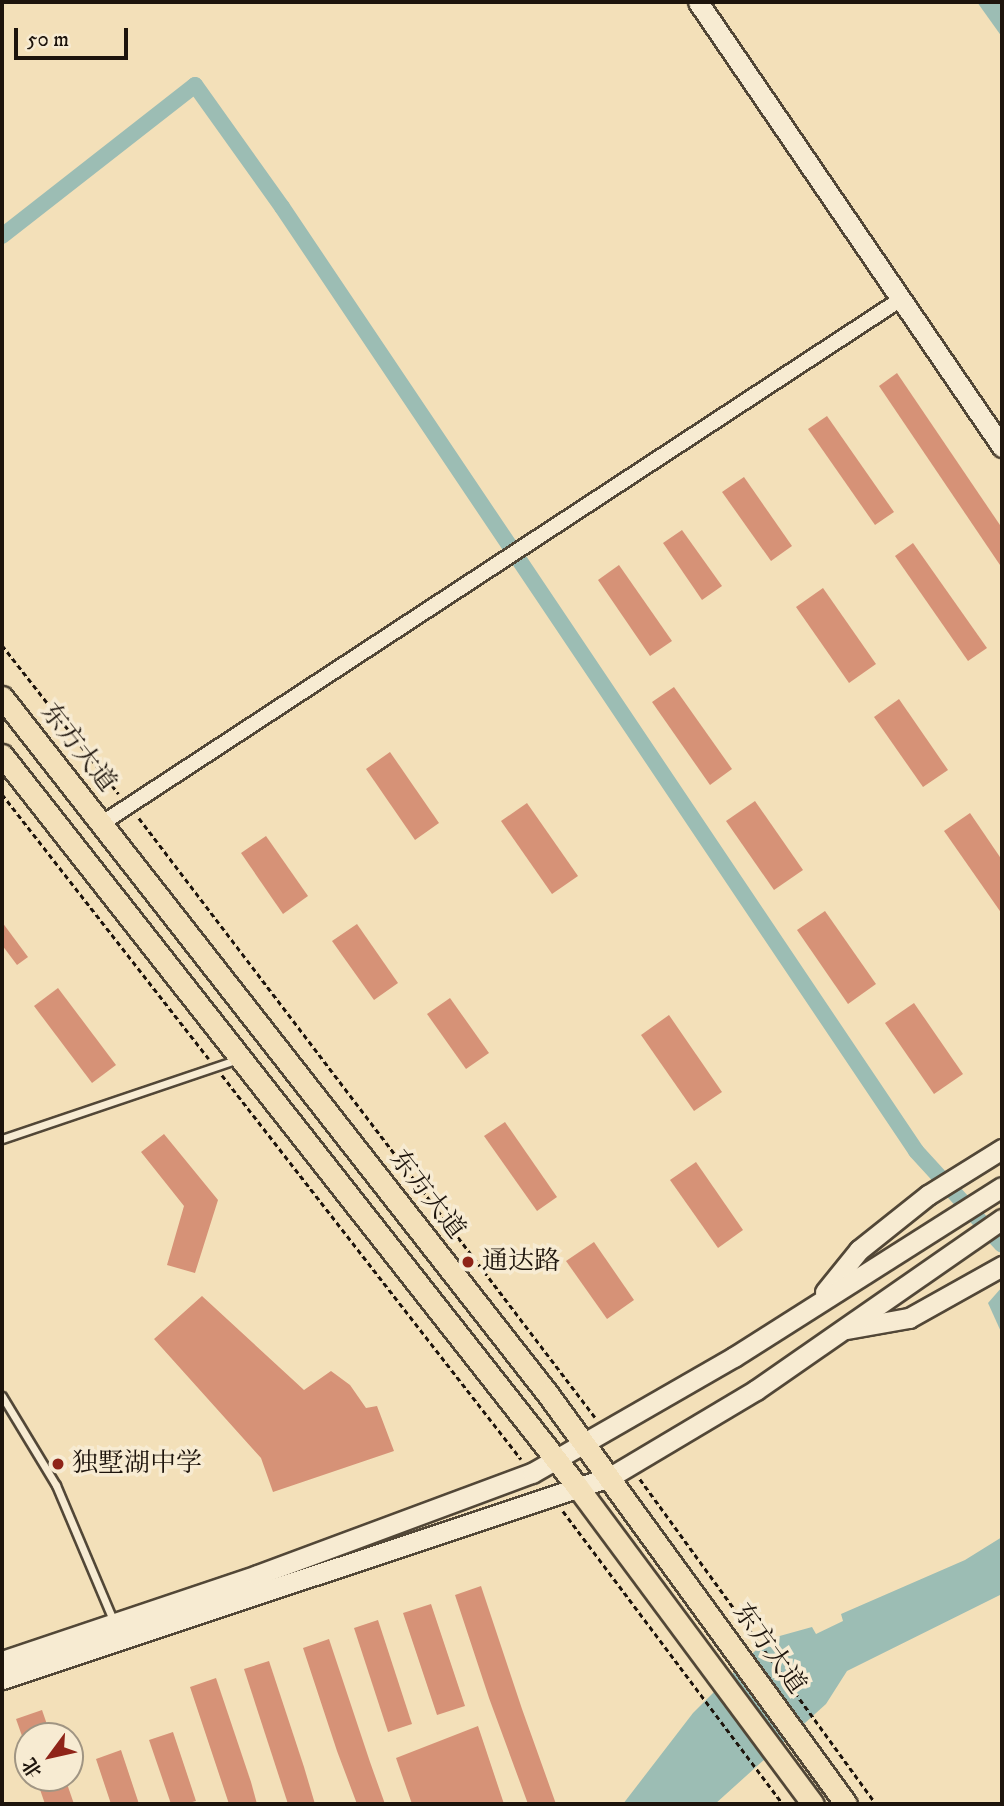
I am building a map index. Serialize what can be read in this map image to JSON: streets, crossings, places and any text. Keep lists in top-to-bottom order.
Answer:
{
  "streets": {
    "main road": ["东方大道"]
  },
  "places": ["通达路", "独墅湖中学"],
  "scale_bar": "50 m",
  "north": "bottom left"
}
